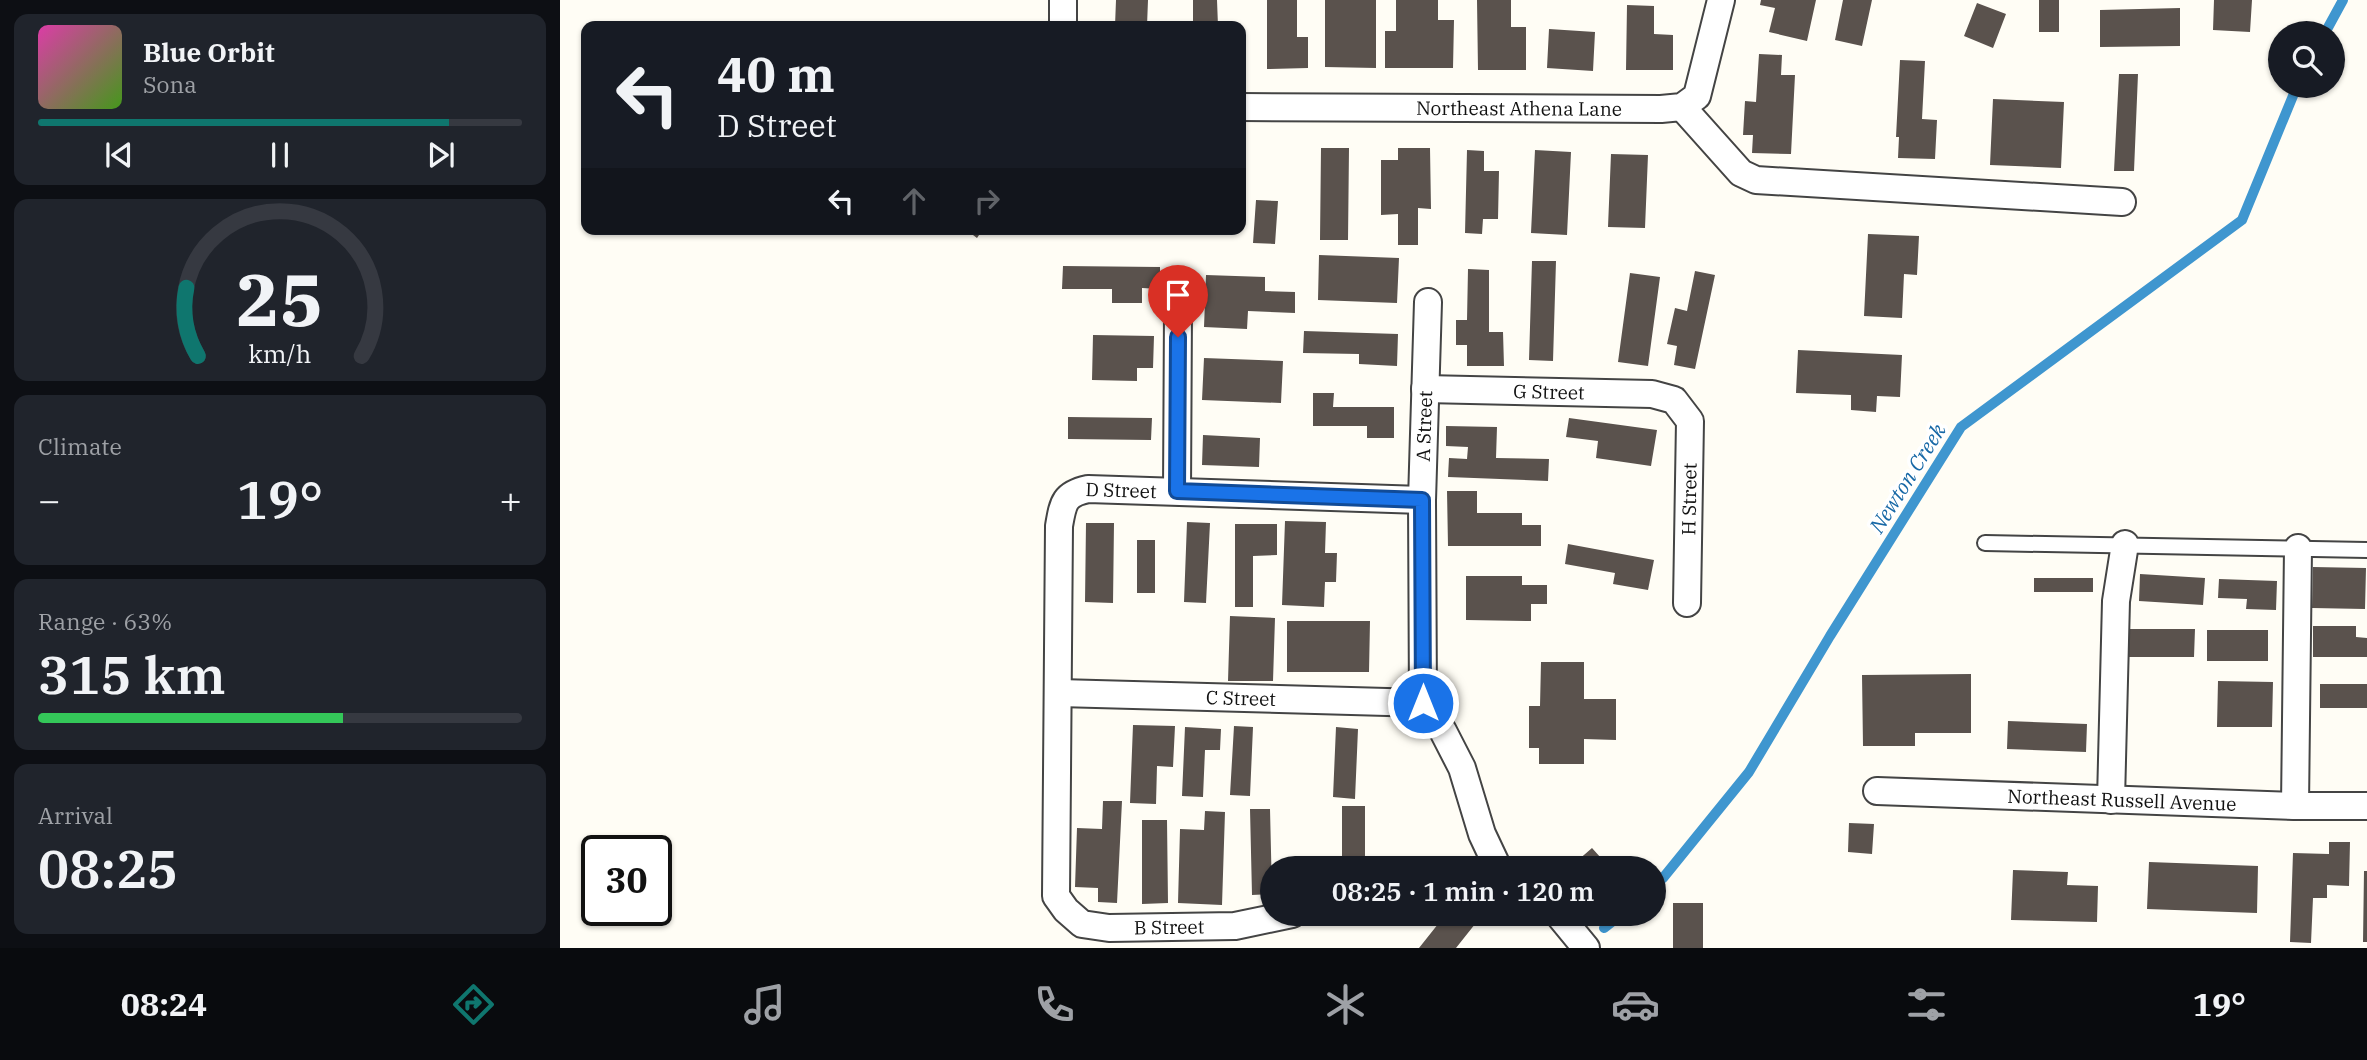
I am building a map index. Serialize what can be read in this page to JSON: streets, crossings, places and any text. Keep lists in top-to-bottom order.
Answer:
{
  "streets": {
    "street": [
      "Northeast Athena Lane",
      "G Street",
      "A Street",
      "D Street",
      "H Street",
      "C Street",
      "Northeast Russell Avenue",
      "B Street"
    ]
  },
  "crossings": [
    ["G Street", "A Street"],
    ["G Street", "H Street"],
    ["A Street", "D Street"],
    ["A Street", "C Street"],
    ["D Street", "C Street"],
    ["D Street", "B Street"],
    ["C Street", "B Street"]
  ],
  "water": ["Newton Creek"],
  "page": {
    "turn": ["40 m", "D Street"],
    "song": ["Blue Orbit", "Sona"],
    "tile": [
      "Climate",
      ["Range · 63%", "315 km"],
      ["Arrival", "08:25"]
    ],
    "heat": ["−", "19°", "+"],
    "limit": "30",
    "trip": "08:25 · 1 min · 120 m",
    "tabs": ["08:24", "19°"],
    "gauge": ["25", "km/h"]
  }
}
